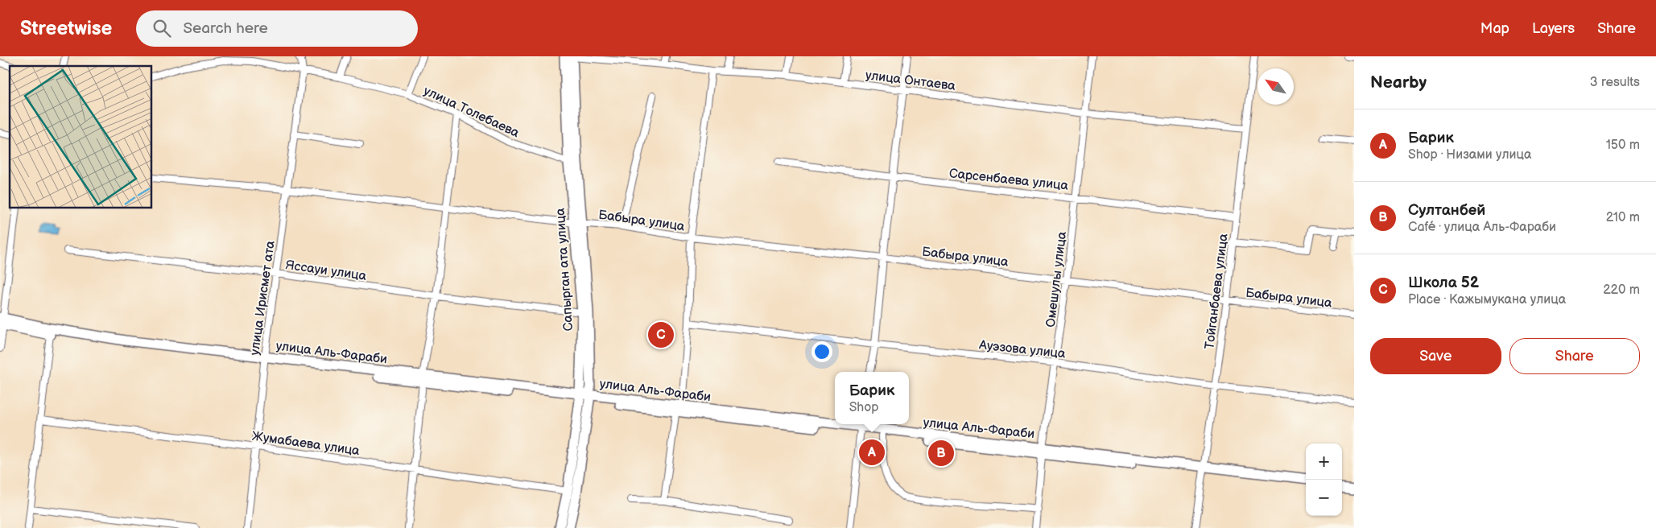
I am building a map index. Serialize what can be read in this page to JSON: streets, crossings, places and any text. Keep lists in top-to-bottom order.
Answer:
{
  "streets": {
    "main road": ["Сапырган ата улица", "улица Аль-Фараби"],
    "street": [
      "улица Онтаева",
      "улица Толебаева",
      "Сарсенбаева улица",
      "Бабыра улица",
      "Яссауи улица",
      "Омешулы улица",
      "Тойганбаева улица",
      "улица Ирисмет ата",
      "Ауэзова улица",
      "Жумабаева улица"
    ]
  },
  "crossings": [
    ["улица Онтаева", "Сапырган ата улица"],
    ["улица Онтаева", "Омешулы улица"],
    ["улица Онтаева", "Тойганбаева улица"],
    ["улица Толебаева", "Сапырган ата улица"],
    ["улица Толебаева", "улица Ирисмет ата"],
    ["Сарсенбаева улица", "Омешулы улица"],
    ["Сарсенбаева улица", "Тойганбаева улица"],
    ["Бабыра улица", "Сапырган ата улица"],
    ["Бабыра улица", "Омешулы улица"],
    ["Бабыра улица", "Тойганбаева улица"],
    ["Бабыра улица", "улица Ирисмет ата"],
    ["Яссауи улица", "Сапырган ата улица"],
    ["Яссауи улица", "улица Ирисмет ата"],
    ["Сапырган ата улица", "улица Аль-Фараби"],
    ["Сапырган ата улица", "Жумабаева улица"],
    ["Омешулы улица", "Ауэзова улица"],
    ["Омешулы улица", "улица Аль-Фараби"],
    ["Тойганбаева улица", "Ауэзова улица"],
    ["Тойганбаева улица", "улица Аль-Фараби"],
    ["улица Ирисмет ата", "улица Аль-Фараби"],
    ["улица Ирисмет ата", "Жумабаева улица"]
  ],
  "north": "top left",
  "page": {
    "header": "Streetwise",
    "search": "Search here",
    "nav": ["Map", "Layers", "Share"],
    "heading": ["Nearby", "3 results"],
    "list": [
      {
        "mark": "A",
        "name": "Барик",
        "note": "Shop · Низами улица",
        "value": "150 m"
      },
      {
        "mark": "B",
        "name": "Султанбей",
        "note": "Café · улица Аль-Фараби",
        "value": "210 m"
      },
      {
        "mark": "C",
        "name": "Школа 52",
        "note": "Place · Кажымукана улица",
        "value": "220 m"
      }
    ],
    "pins": ["C", "A", "B"],
    "buttons": ["Save", "Share"],
    "popup": ["Барик", "Shop"],
    "map_buttons": ["+", "−"]
  }
}
